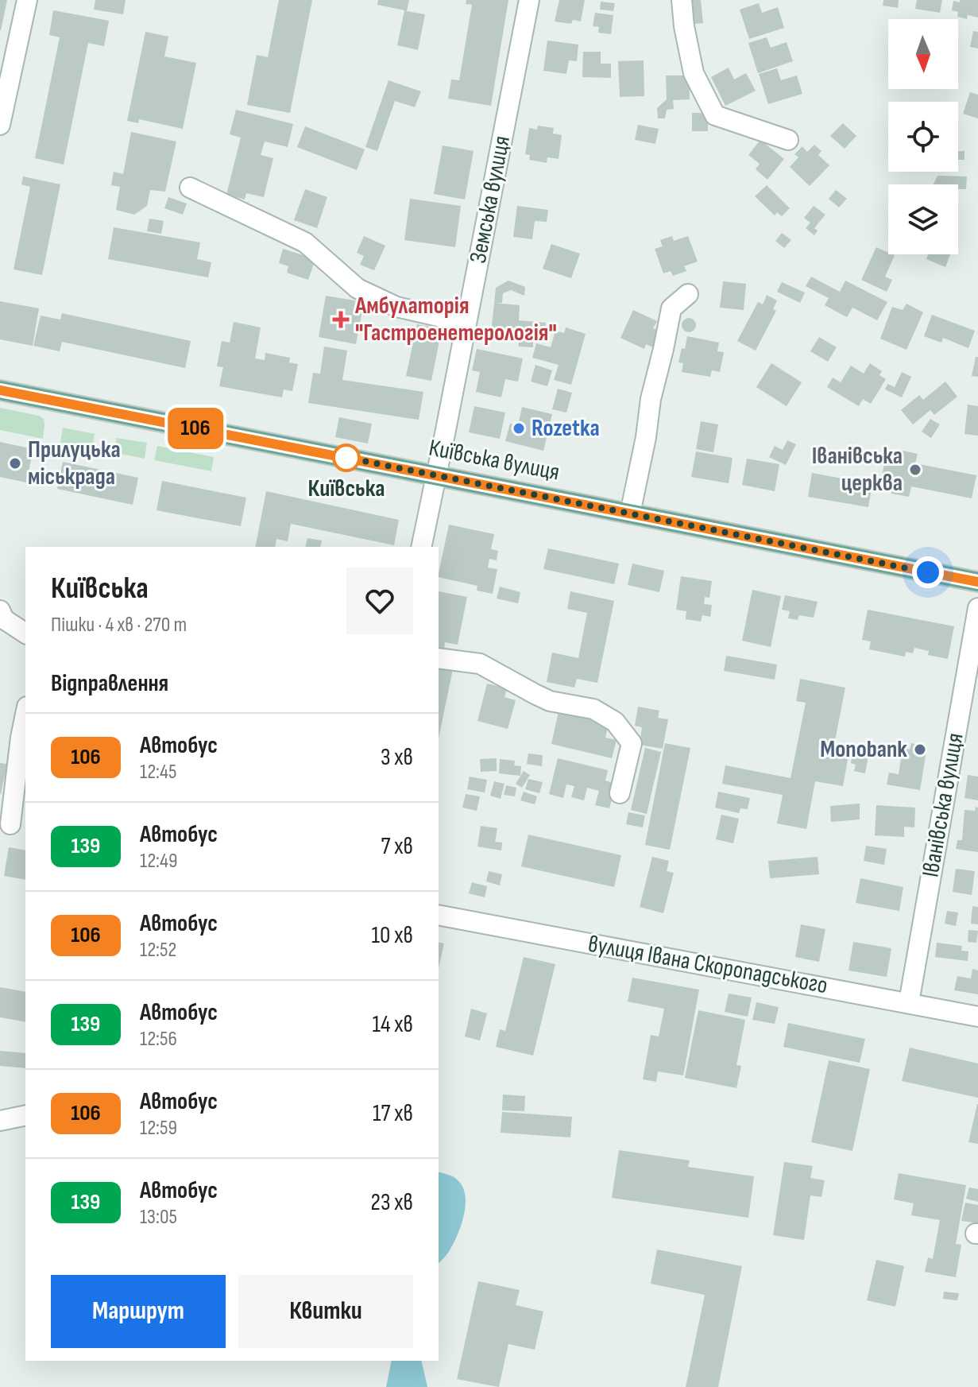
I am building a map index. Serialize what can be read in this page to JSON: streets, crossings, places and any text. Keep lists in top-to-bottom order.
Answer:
{
  "streets": {
    "main road": ["Київська вулиця"],
    "street": ["Земська вулиця", "Іванівська вулиця", "вулиця Івана Скоропадського"]
  },
  "crossings": [
    ["Земська вулиця", "Київська вулиця"],
    ["Іванівська вулиця", "вулиця Івана Скоропадського"]
  ],
  "places": {
    "health": ["Амбулаторія \"Гастроенетерологія\""],
    "other": [
      "Rozetka",
      "Київська",
      "Прилуцька міськрада",
      "Іванівська церква",
      "Monobank"
    ]
  },
  "lines": ["bus line 106"],
  "north": "bottom",
  "page": {
    "on_map": "106",
    "heading": [
      ["Київська", "Пішки · 4 хв · 270 m"],
      "Відправлення"
    ],
    "list": [
      {
        "mark": "106",
        "name": "Автобус",
        "note": "12:45",
        "value": "3 хв"
      },
      {
        "mark": "139",
        "name": "Автобус",
        "note": "12:49",
        "value": "7 хв"
      },
      {
        "mark": "106",
        "name": "Автобус",
        "note": "12:52",
        "value": "10 хв"
      },
      {
        "mark": "139",
        "name": "Автобус",
        "note": "12:56",
        "value": "14 хв"
      },
      {
        "mark": "106",
        "name": "Автобус",
        "note": "12:59",
        "value": "17 хв"
      },
      {
        "mark": "139",
        "name": "Автобус",
        "note": "13:05",
        "value": "23 хв"
      }
    ],
    "buttons": ["Маршрут", "Квитки"]
  }
}
